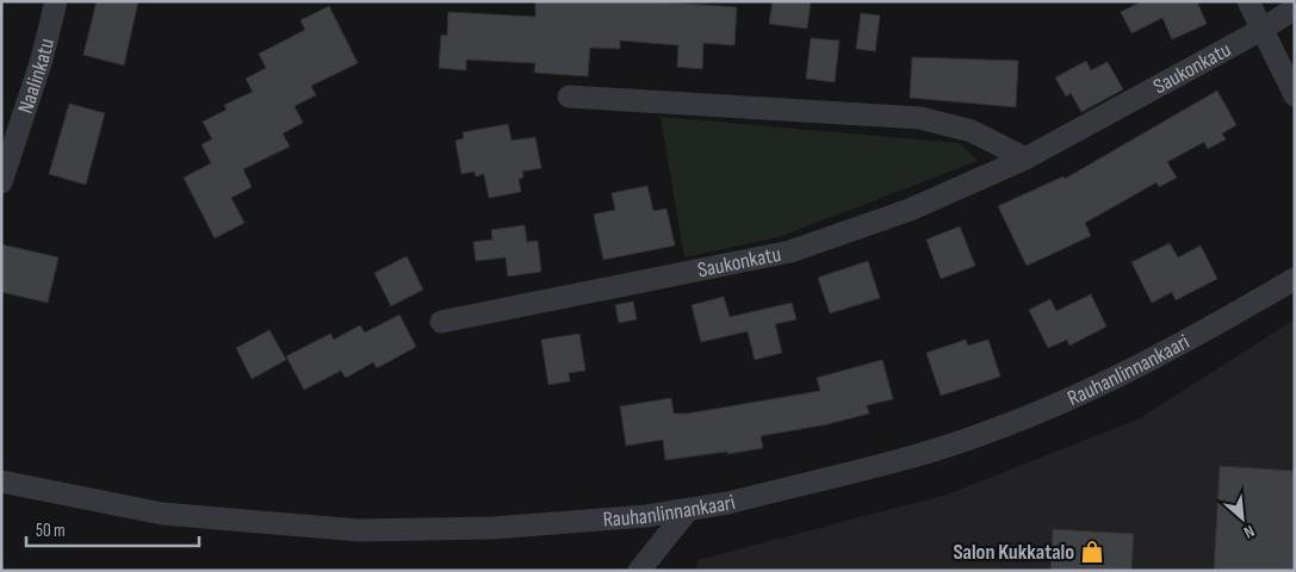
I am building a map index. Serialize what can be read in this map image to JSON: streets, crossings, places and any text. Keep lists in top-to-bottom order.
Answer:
{
  "streets": {
    "street": ["Saukonkatu", "Naalinkatu", "Rauhanlinnankaari"]
  },
  "places": {
    "shop": ["Salon Kukkatalo"]
  },
  "scale_bar": "50 m",
  "north": "bottom right"
}
